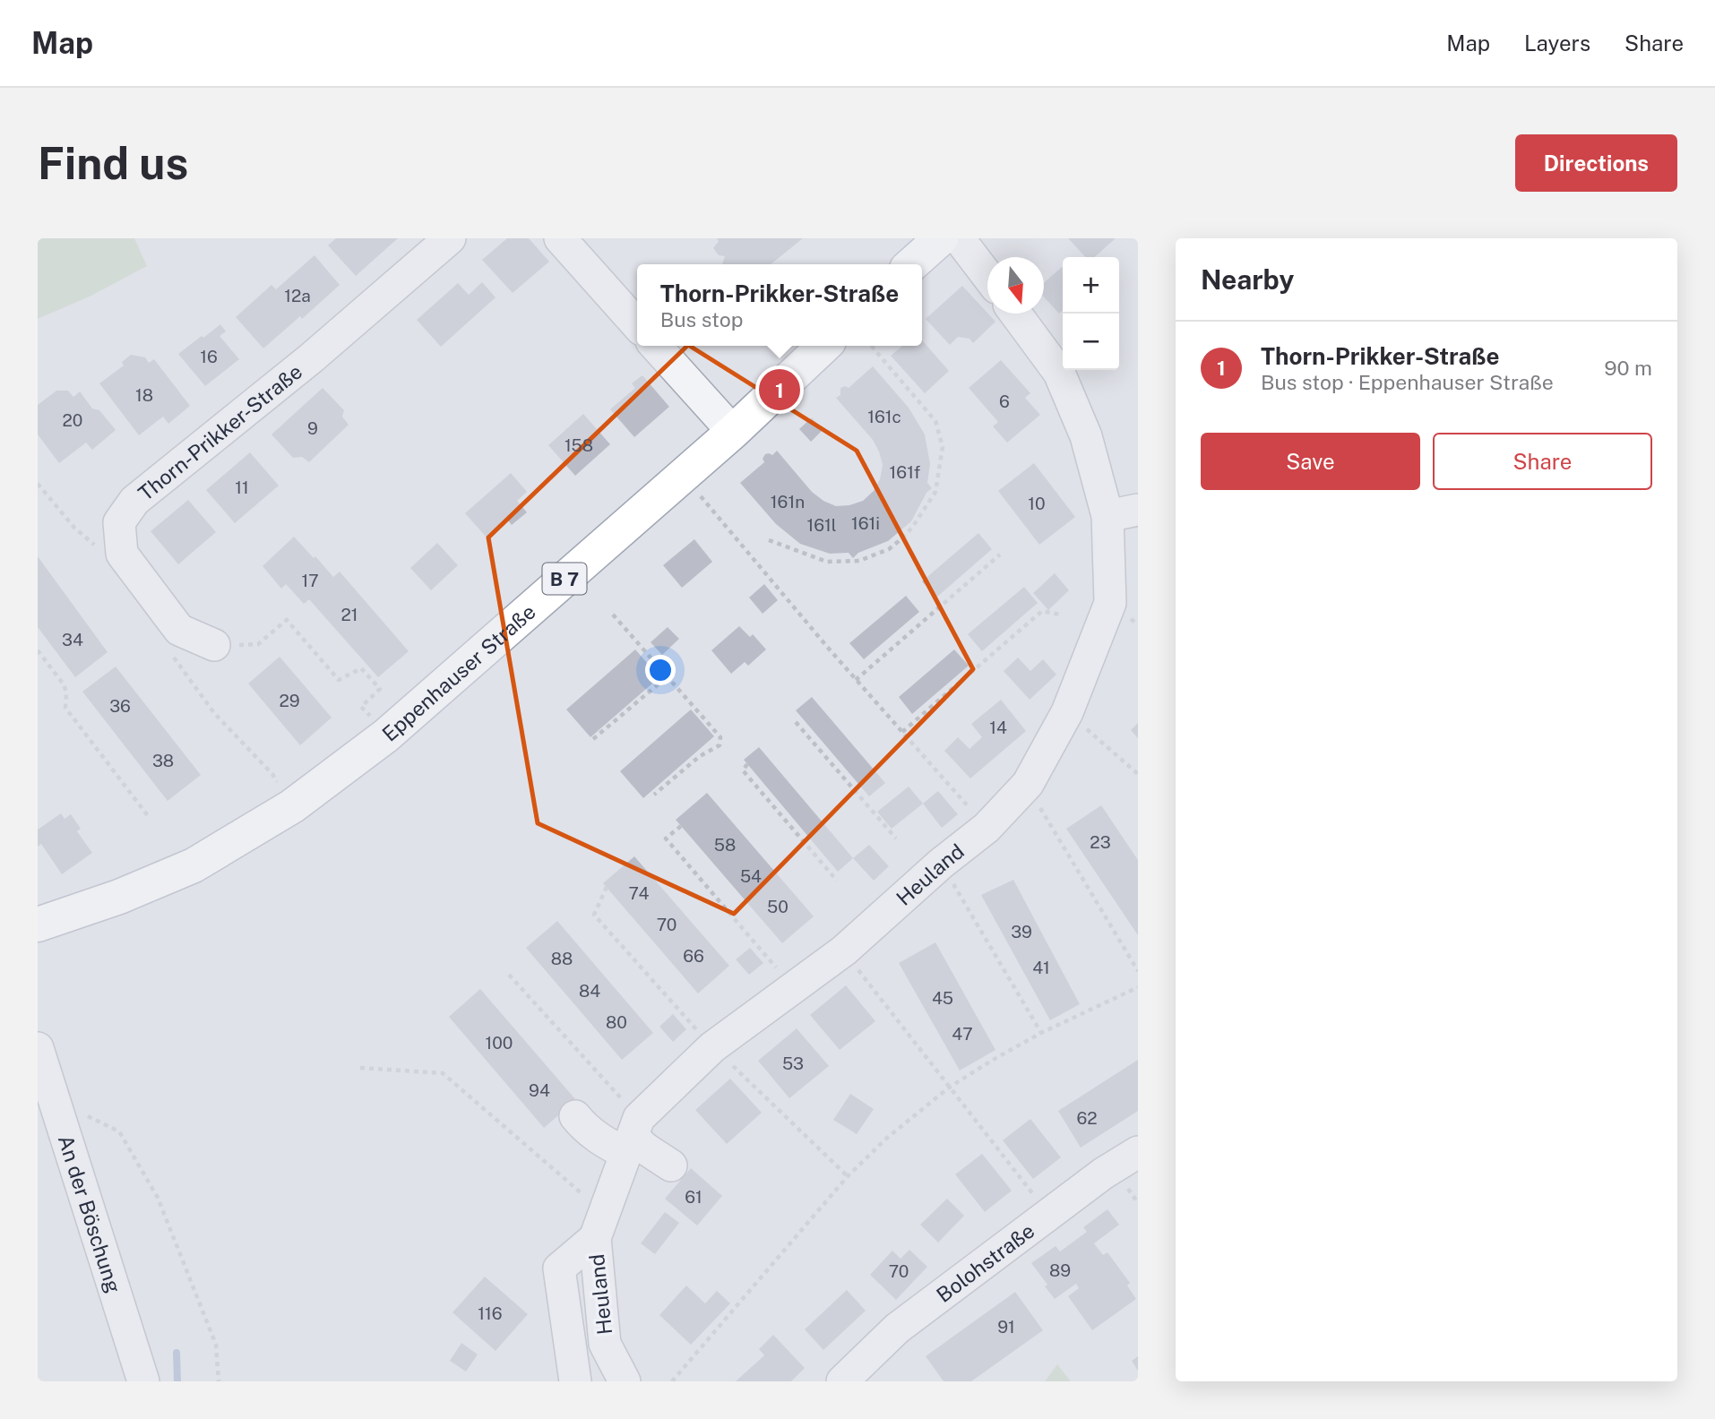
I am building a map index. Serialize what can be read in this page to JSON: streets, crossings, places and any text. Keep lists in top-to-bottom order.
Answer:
{
  "streets": {
    "main road": ["B 7", "Eppenhauser Straße"],
    "street": [
      "Thorn-Prikker-Straße",
      "Heuland",
      "An der Böschung",
      "Bolohstraße"
    ]
  },
  "house_numbers": [
    "12a",
    "16",
    "18",
    "6",
    "161c",
    "20",
    "9",
    "158",
    "161f",
    "11",
    "161n",
    "10",
    "161i",
    "161l",
    "17",
    "21",
    "34",
    "29",
    "36",
    "14",
    "38",
    "23",
    "58",
    "54",
    "74",
    "50",
    "70",
    "39",
    "66",
    "88",
    "41",
    "84",
    "45",
    "80",
    "47",
    "100",
    "53",
    "94",
    "62",
    "61",
    "89",
    "70",
    "116",
    "91"
  ],
  "north": "bottom",
  "page": {
    "header": "Map",
    "nav": ["Map", "Layers", "Share"],
    "buttons": [
      "Directions",
      ["Save", "Share"]
    ],
    "title": "Find us",
    "heading": "Nearby",
    "map_buttons": ["+", "−"],
    "popup": ["Thorn-Prikker-Straße", "Bus stop"],
    "list": [
      {
        "mark": "1",
        "name": "Thorn-Prikker-Straße",
        "note": "Bus stop · Eppenhauser Straße",
        "value": "90 m"
      }
    ],
    "pins": "1"
  }
}
